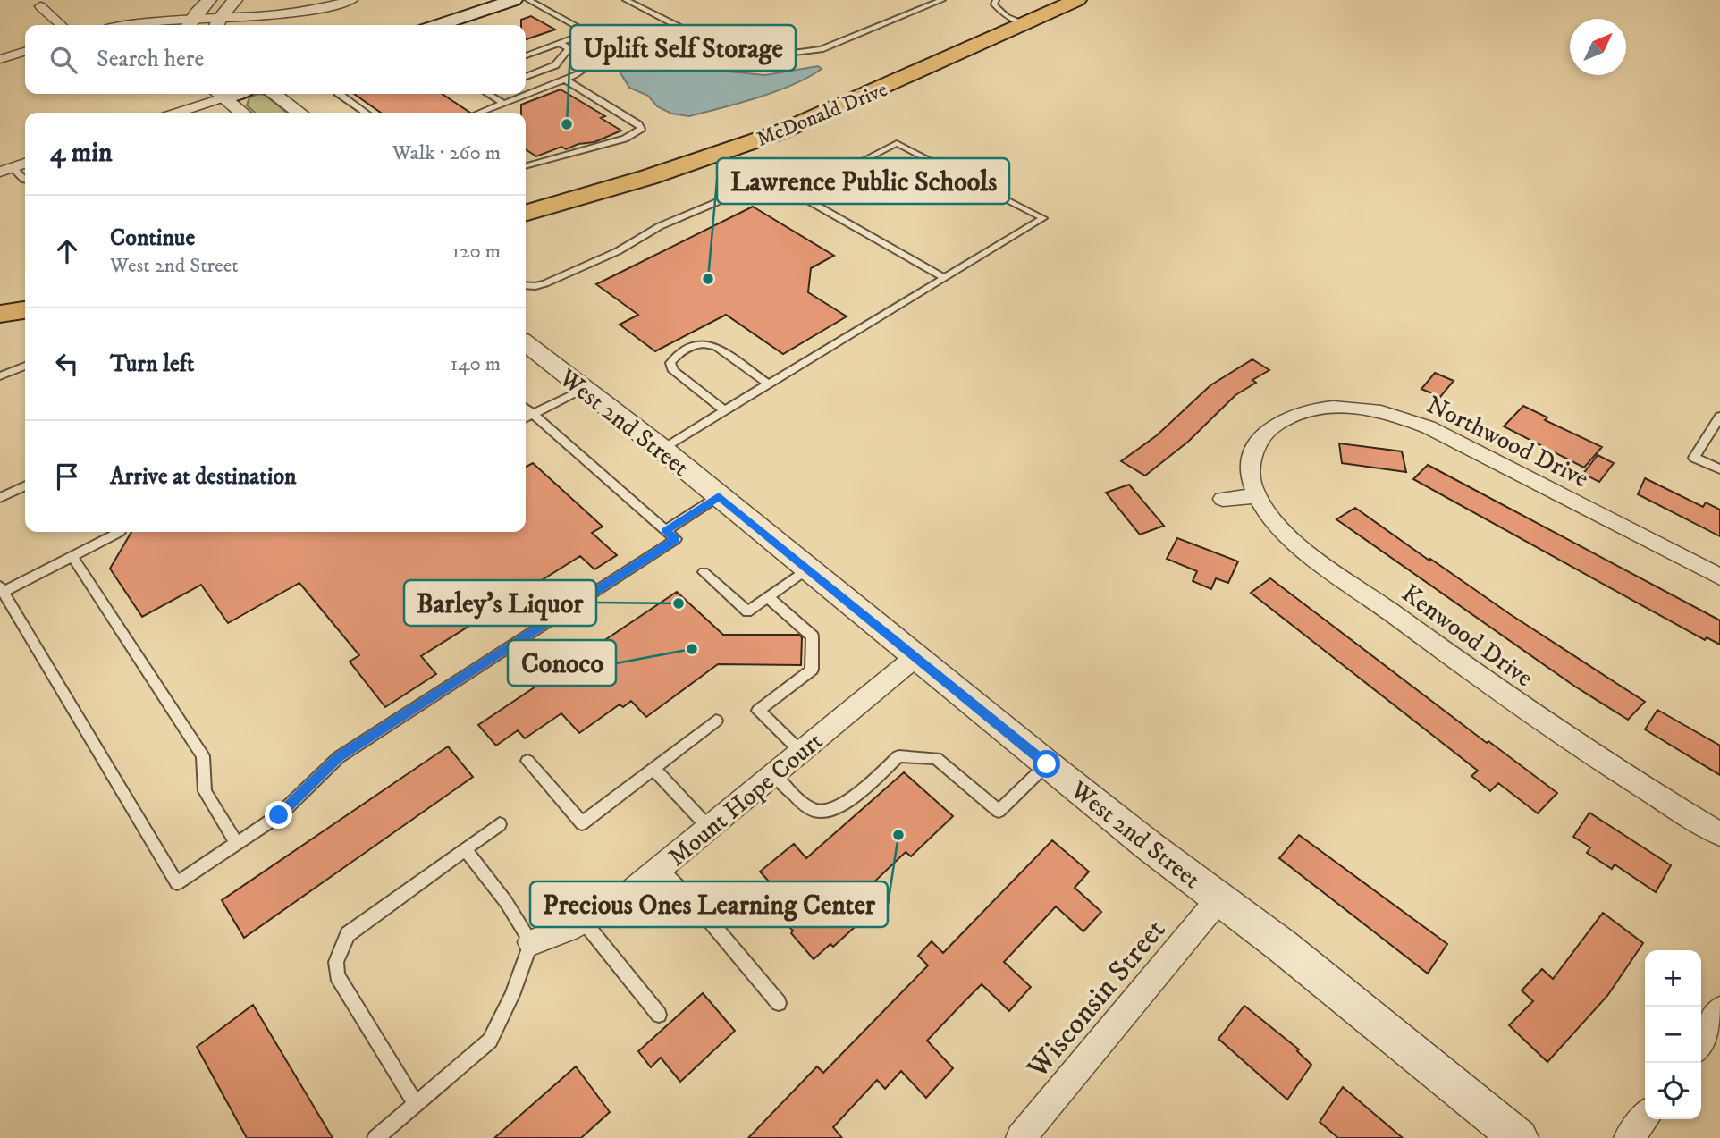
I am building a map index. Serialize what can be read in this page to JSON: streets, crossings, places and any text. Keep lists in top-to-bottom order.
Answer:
{
  "streets": {
    "highway": ["McDonald Drive"],
    "street": [
      "West 2nd Street",
      "Northwood Drive",
      "Kenwood Drive",
      "Mount Hope Court",
      "Wisconsin Street"
    ]
  },
  "crossings": [
    ["West 2nd Street", "Mount Hope Court"],
    ["West 2nd Street", "Wisconsin Street"],
    ["Northwood Drive", "Kenwood Drive"]
  ],
  "places": [
    "Uplift Self Storage",
    "Lawrence Public Schools",
    "Barley's Liquor",
    "Conoco",
    "Precious Ones Learning Center"
  ],
  "north": "top right",
  "page": {
    "search": "Search here",
    "heading": ["4 min", "Walk · 260 m"],
    "list": [
      ["Continue", "West 2nd Street", "120 m"],
      ["Turn left", "140 m"],
      "Arrive at destination"
    ],
    "map_buttons": ["+", "−"]
  }
}
